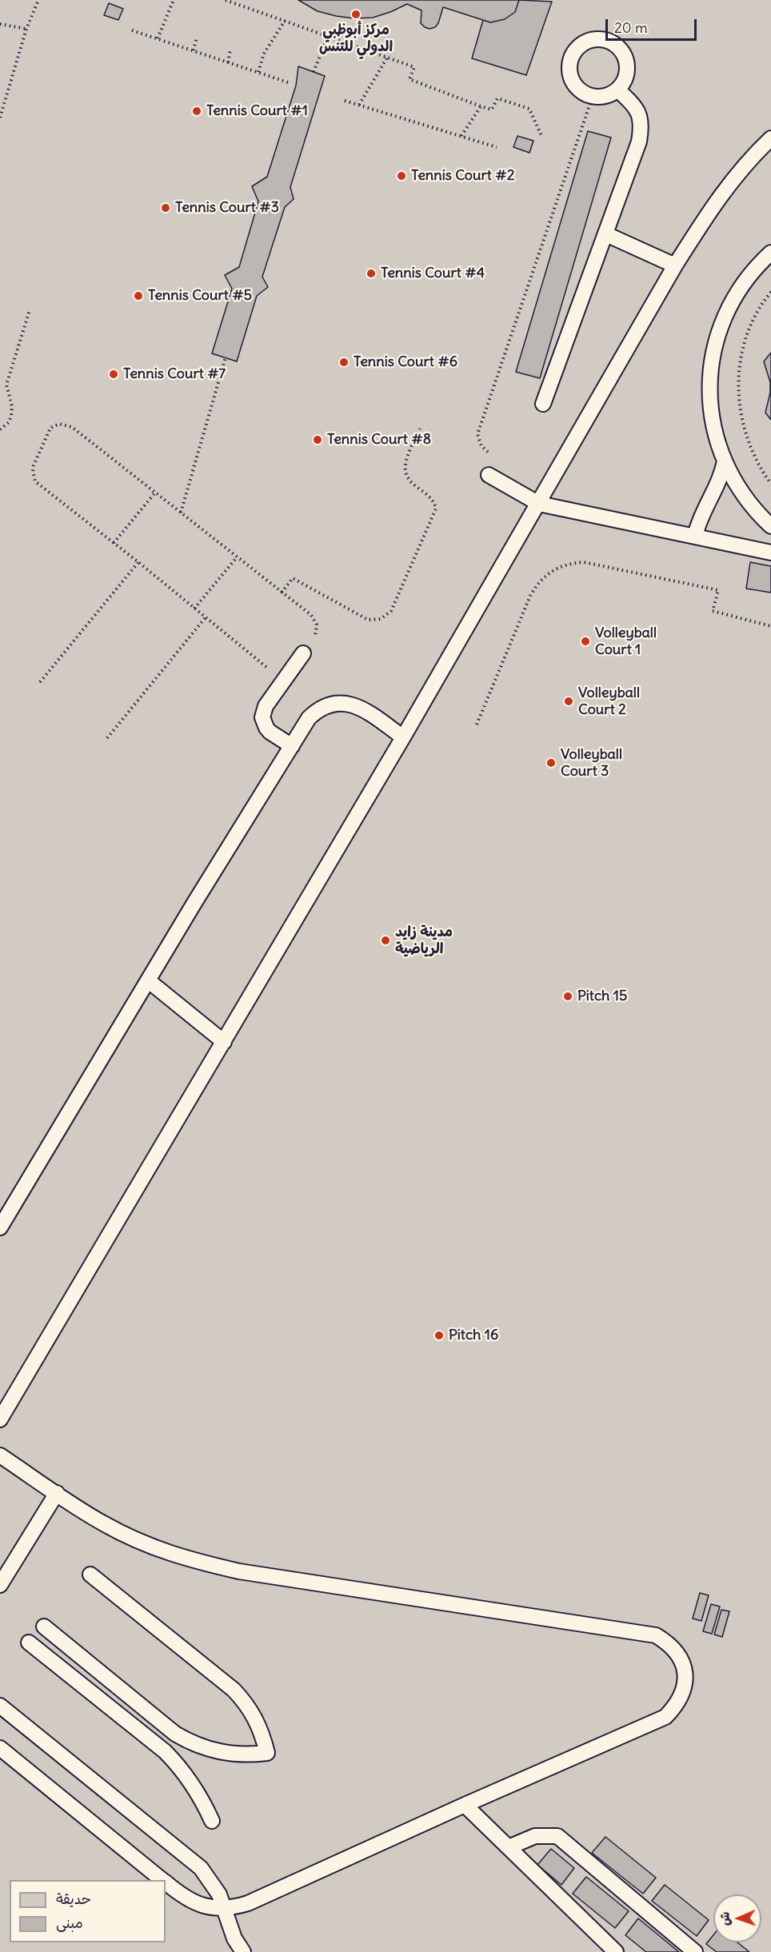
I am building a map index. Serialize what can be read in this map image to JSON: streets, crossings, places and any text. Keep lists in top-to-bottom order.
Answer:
{
  "places": [
    "مركز أبوظبي الدولي للتنس",
    "Tennis Court #1",
    "Tennis Court #2",
    "Tennis Court #3",
    "Tennis Court #4",
    "Tennis Court #5",
    "Tennis Court #6",
    "Tennis Court #7",
    "Tennis Court #8",
    "Volleyball Court 1",
    "Volleyball Court 2",
    "Volleyball Court 3",
    "مدينة زايد الرياضية",
    "Pitch 15",
    "Pitch 16"
  ],
  "legend": ["حديقة", "مبنى"],
  "scale_bar": "20 m",
  "north": "left"
}
